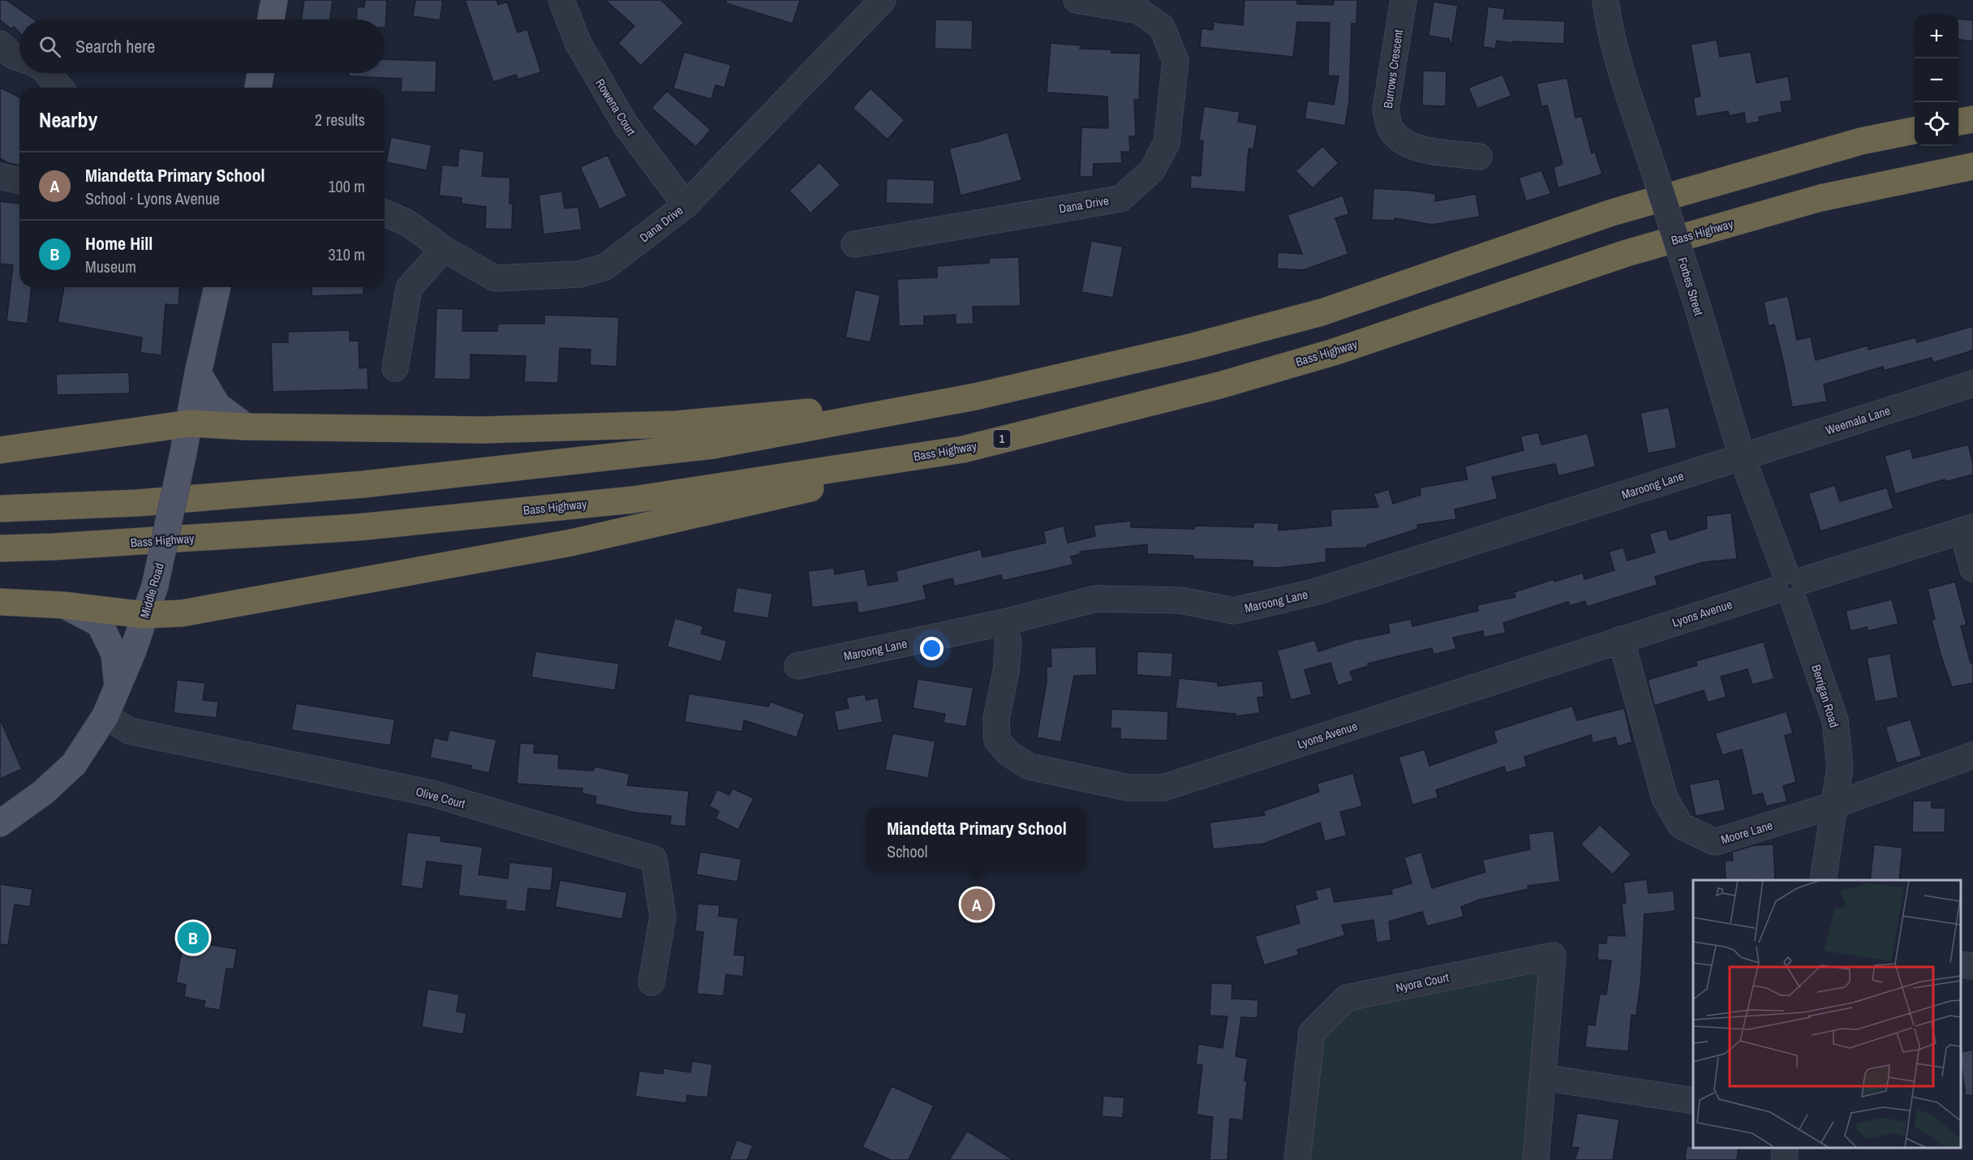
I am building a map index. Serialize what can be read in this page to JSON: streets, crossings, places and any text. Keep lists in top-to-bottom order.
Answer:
{
  "streets": {
    "highway": ["Bass Highway", "1"],
    "main road": ["Middle Road"],
    "street": [
      "Burrows Crescent",
      "Rowena Court",
      "Dana Drive",
      "Forbes Street",
      "Weemala Lane",
      "Maroong Lane",
      "Lyons Avenue",
      "Berrigan Road",
      "Olive Court",
      "Moore Lane",
      "Nyora Court"
    ]
  },
  "crossings": [
    ["Rowena Court", "Dana Drive"],
    ["Forbes Street", "Weemala Lane"],
    ["Forbes Street", "Maroong Lane"],
    ["Forbes Street", "Lyons Avenue"],
    ["Forbes Street", "Berrigan Road"],
    ["Weemala Lane", "Maroong Lane"],
    ["Maroong Lane", "Lyons Avenue"],
    ["Middle Road", "Olive Court"],
    ["Lyons Avenue", "Berrigan Road"],
    ["Lyons Avenue", "Moore Lane"],
    ["Berrigan Road", "Moore Lane"]
  ],
  "page": {
    "map_buttons": ["+", "−"],
    "search": "Search here",
    "heading": ["Nearby", "2 results"],
    "list": [
      {
        "mark": "A",
        "name": "Miandetta Primary School",
        "note": "School · Lyons Avenue",
        "value": "100 m"
      },
      {
        "mark": "B",
        "name": "Home Hill",
        "note": "Museum",
        "value": "310 m"
      }
    ],
    "popup": ["Miandetta Primary School", "School"],
    "pins": ["A", "B"]
  }
}
